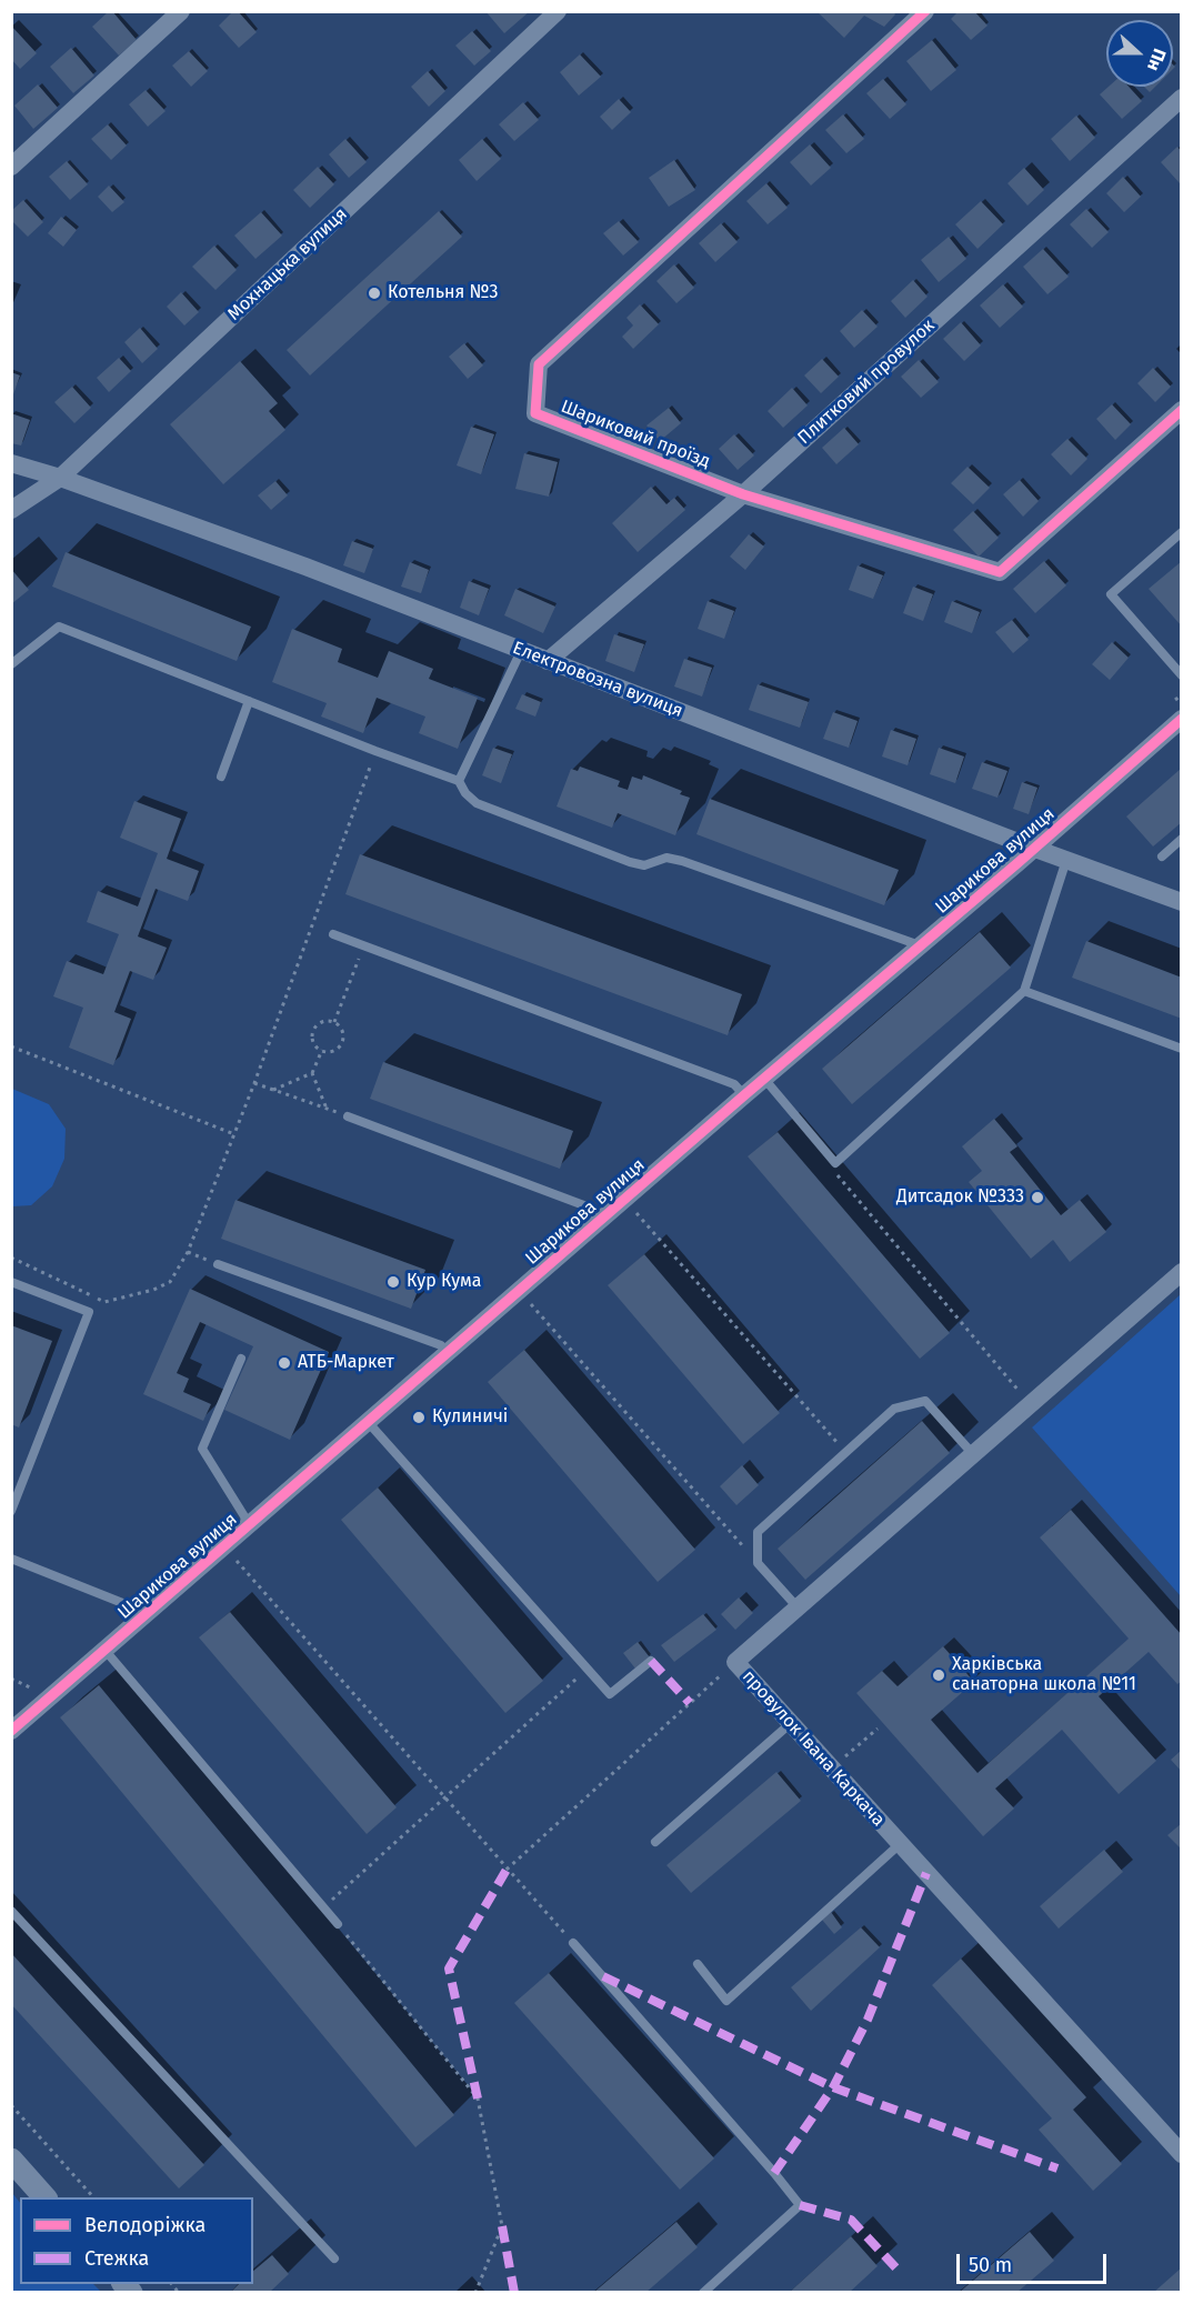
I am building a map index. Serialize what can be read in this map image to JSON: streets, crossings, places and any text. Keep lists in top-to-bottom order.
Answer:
{
  "streets": {
    "street": [
      "Мохнацька вулиця",
      "Плитковий провулок",
      "Шариковий проїзд",
      "Електровозна вулиця",
      "Шарикова вулиця",
      "провулок Івана Каркача"
    ]
  },
  "crossings": [
    ["Мохнацька вулиця", "Електровозна вулиця"],
    ["Плитковий провулок", "Шариковий проїзд"],
    ["Плитковий провулок", "Електровозна вулиця"],
    ["Електровозна вулиця", "Шарикова вулиця"]
  ],
  "places": [
    "Котельня №3",
    "Дитсадок №333",
    "Кур Кума",
    "АТБ-Маркет",
    "Кулиничі",
    "Харківська санаторна школа №11"
  ],
  "legend": ["Велодоріжка", "Стежка"],
  "scale_bar": "50 m",
  "north": "right"
}
